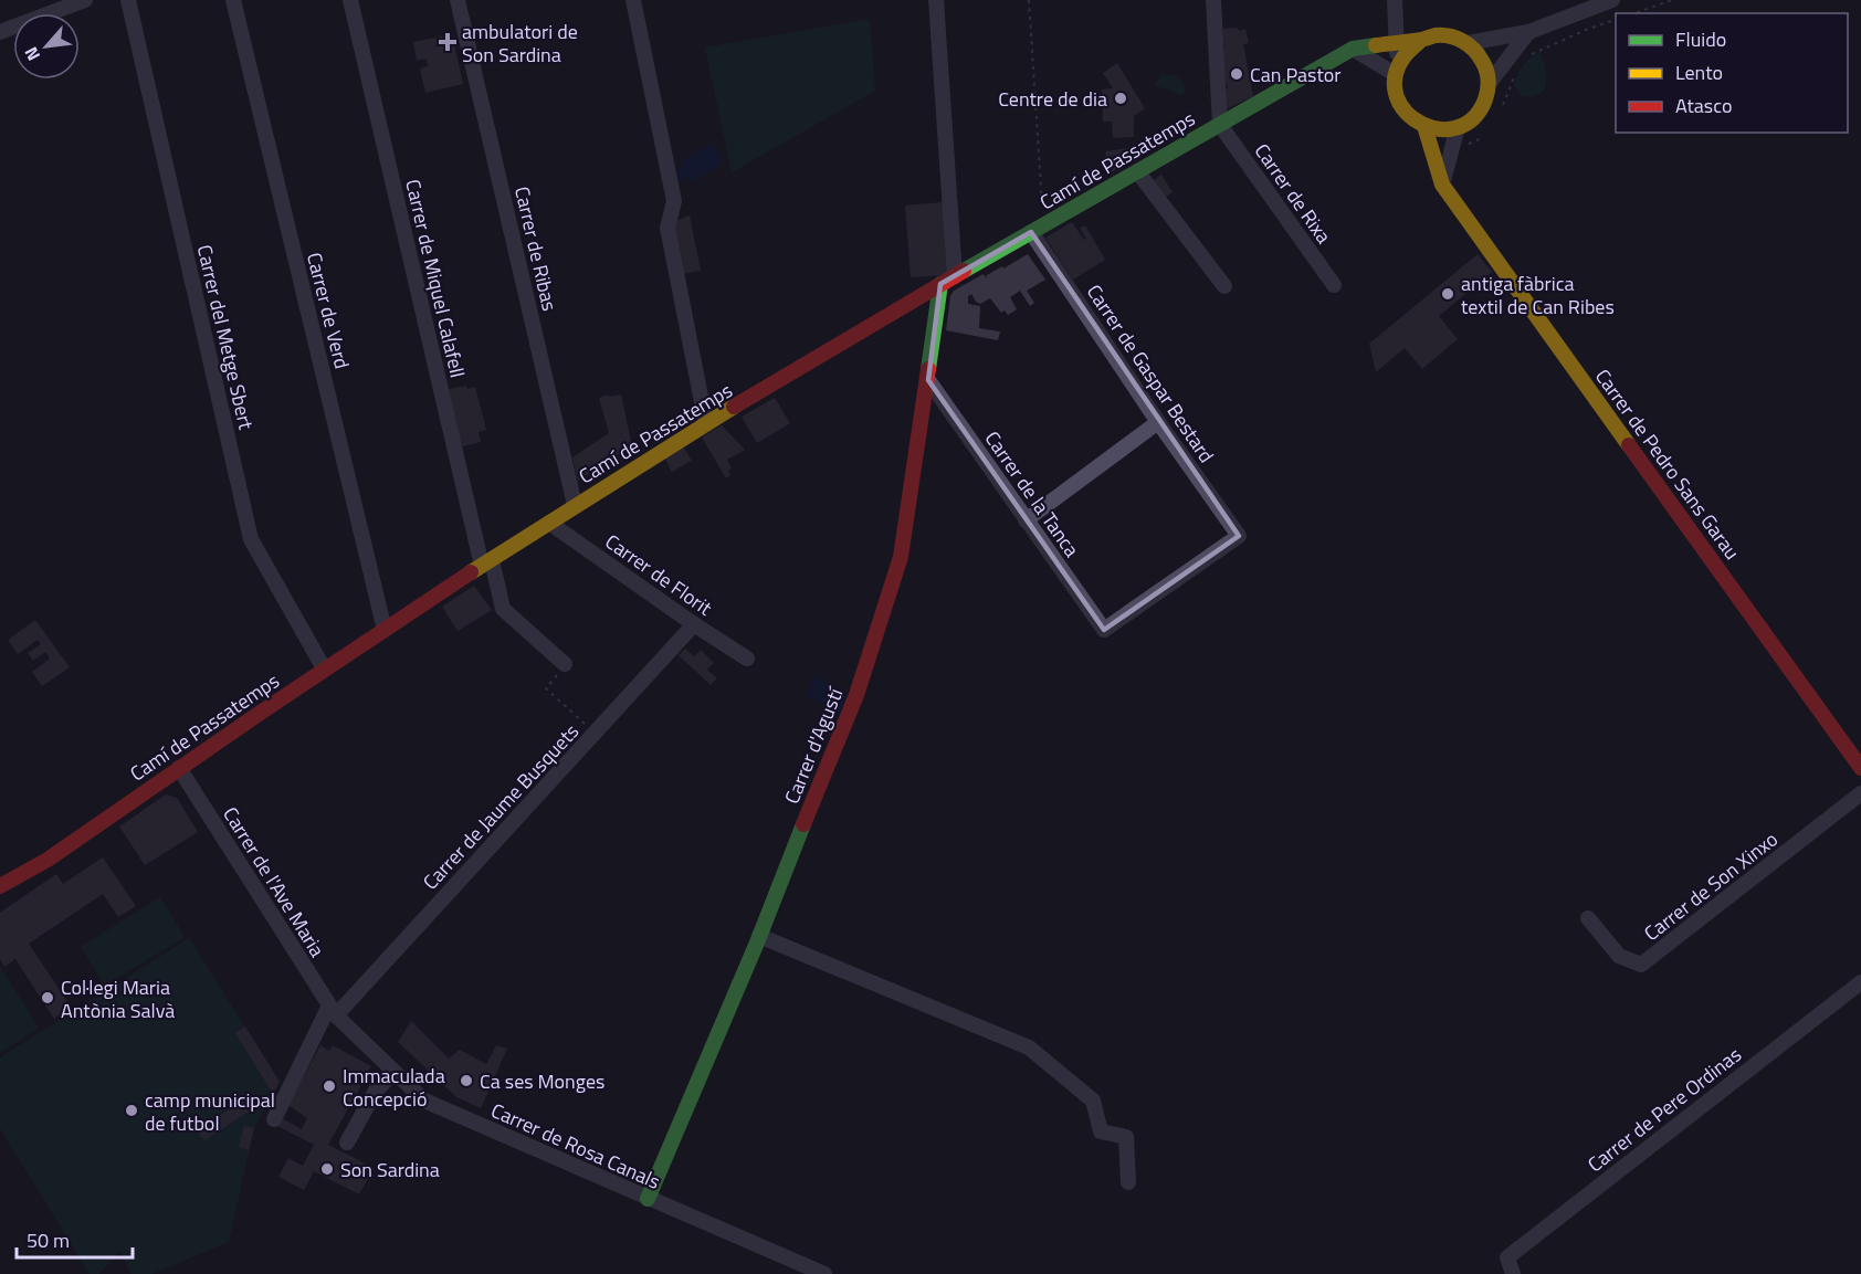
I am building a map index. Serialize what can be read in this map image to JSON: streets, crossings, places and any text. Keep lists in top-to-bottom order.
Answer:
{
  "streets": {
    "street": [
      "Camí de Passatemps",
      "Carrer de Rixa",
      "Carrer de Ribas",
      "Carrer de Miquel Calafell",
      "Carrer de Verd",
      "Carrer del Metge Sbert",
      "Carrer de Gaspar Bestard",
      "Carrer de Pedro Sans Garau",
      "Carrer de la Tanca",
      "Carrer de Florit",
      "Carrer d'Agustí",
      "Carrer de Jaume Busquets",
      "Carrer de l'Ave Maria",
      "Carrer de Son Xinxo",
      "Carrer de Pere Ordinas",
      "Carrer de Rosa Canals"
    ]
  },
  "crossings": [
    ["Camí de Passatemps", "Carrer de Rixa"],
    ["Camí de Passatemps", "Carrer de Ribas"],
    ["Camí de Passatemps", "Carrer de Miquel Calafell"],
    ["Camí de Passatemps", "Carrer de Verd"],
    ["Camí de Passatemps", "Carrer del Metge Sbert"],
    ["Camí de Passatemps", "Carrer de Gaspar Bestard"],
    ["Camí de Passatemps", "Carrer de Pedro Sans Garau"],
    ["Camí de Passatemps", "Carrer de Florit"],
    ["Camí de Passatemps", "Carrer d'Agustí"],
    ["Camí de Passatemps", "Carrer de l'Ave Maria"],
    ["Carrer de Gaspar Bestard", "Carrer de la Tanca"],
    ["Carrer de la Tanca", "Carrer d'Agustí"],
    ["Carrer de Florit", "Carrer de Jaume Busquets"],
    ["Carrer d'Agustí", "Carrer de Rosa Canals"],
    ["Carrer de Jaume Busquets", "Carrer de l'Ave Maria"],
    ["Carrer de Jaume Busquets", "Carrer de Rosa Canals"],
    ["Carrer de l'Ave Maria", "Carrer de Rosa Canals"]
  ],
  "places": {
    "health": ["ambulatori de Son Sardina"],
    "other": [
      "Can Pastor",
      "Centre de dia",
      "antiga fàbrica textil de Can Ribes",
      "Col·legi Maria Antònia Salvà",
      "Ca ses Monges",
      "Immaculada Concepció",
      "camp municipal de futbol",
      "Son Sardina"
    ]
  },
  "legend": ["Fluido", "Lento", "Atasco"],
  "scale_bar": "50 m",
  "north": "bottom left"
}
